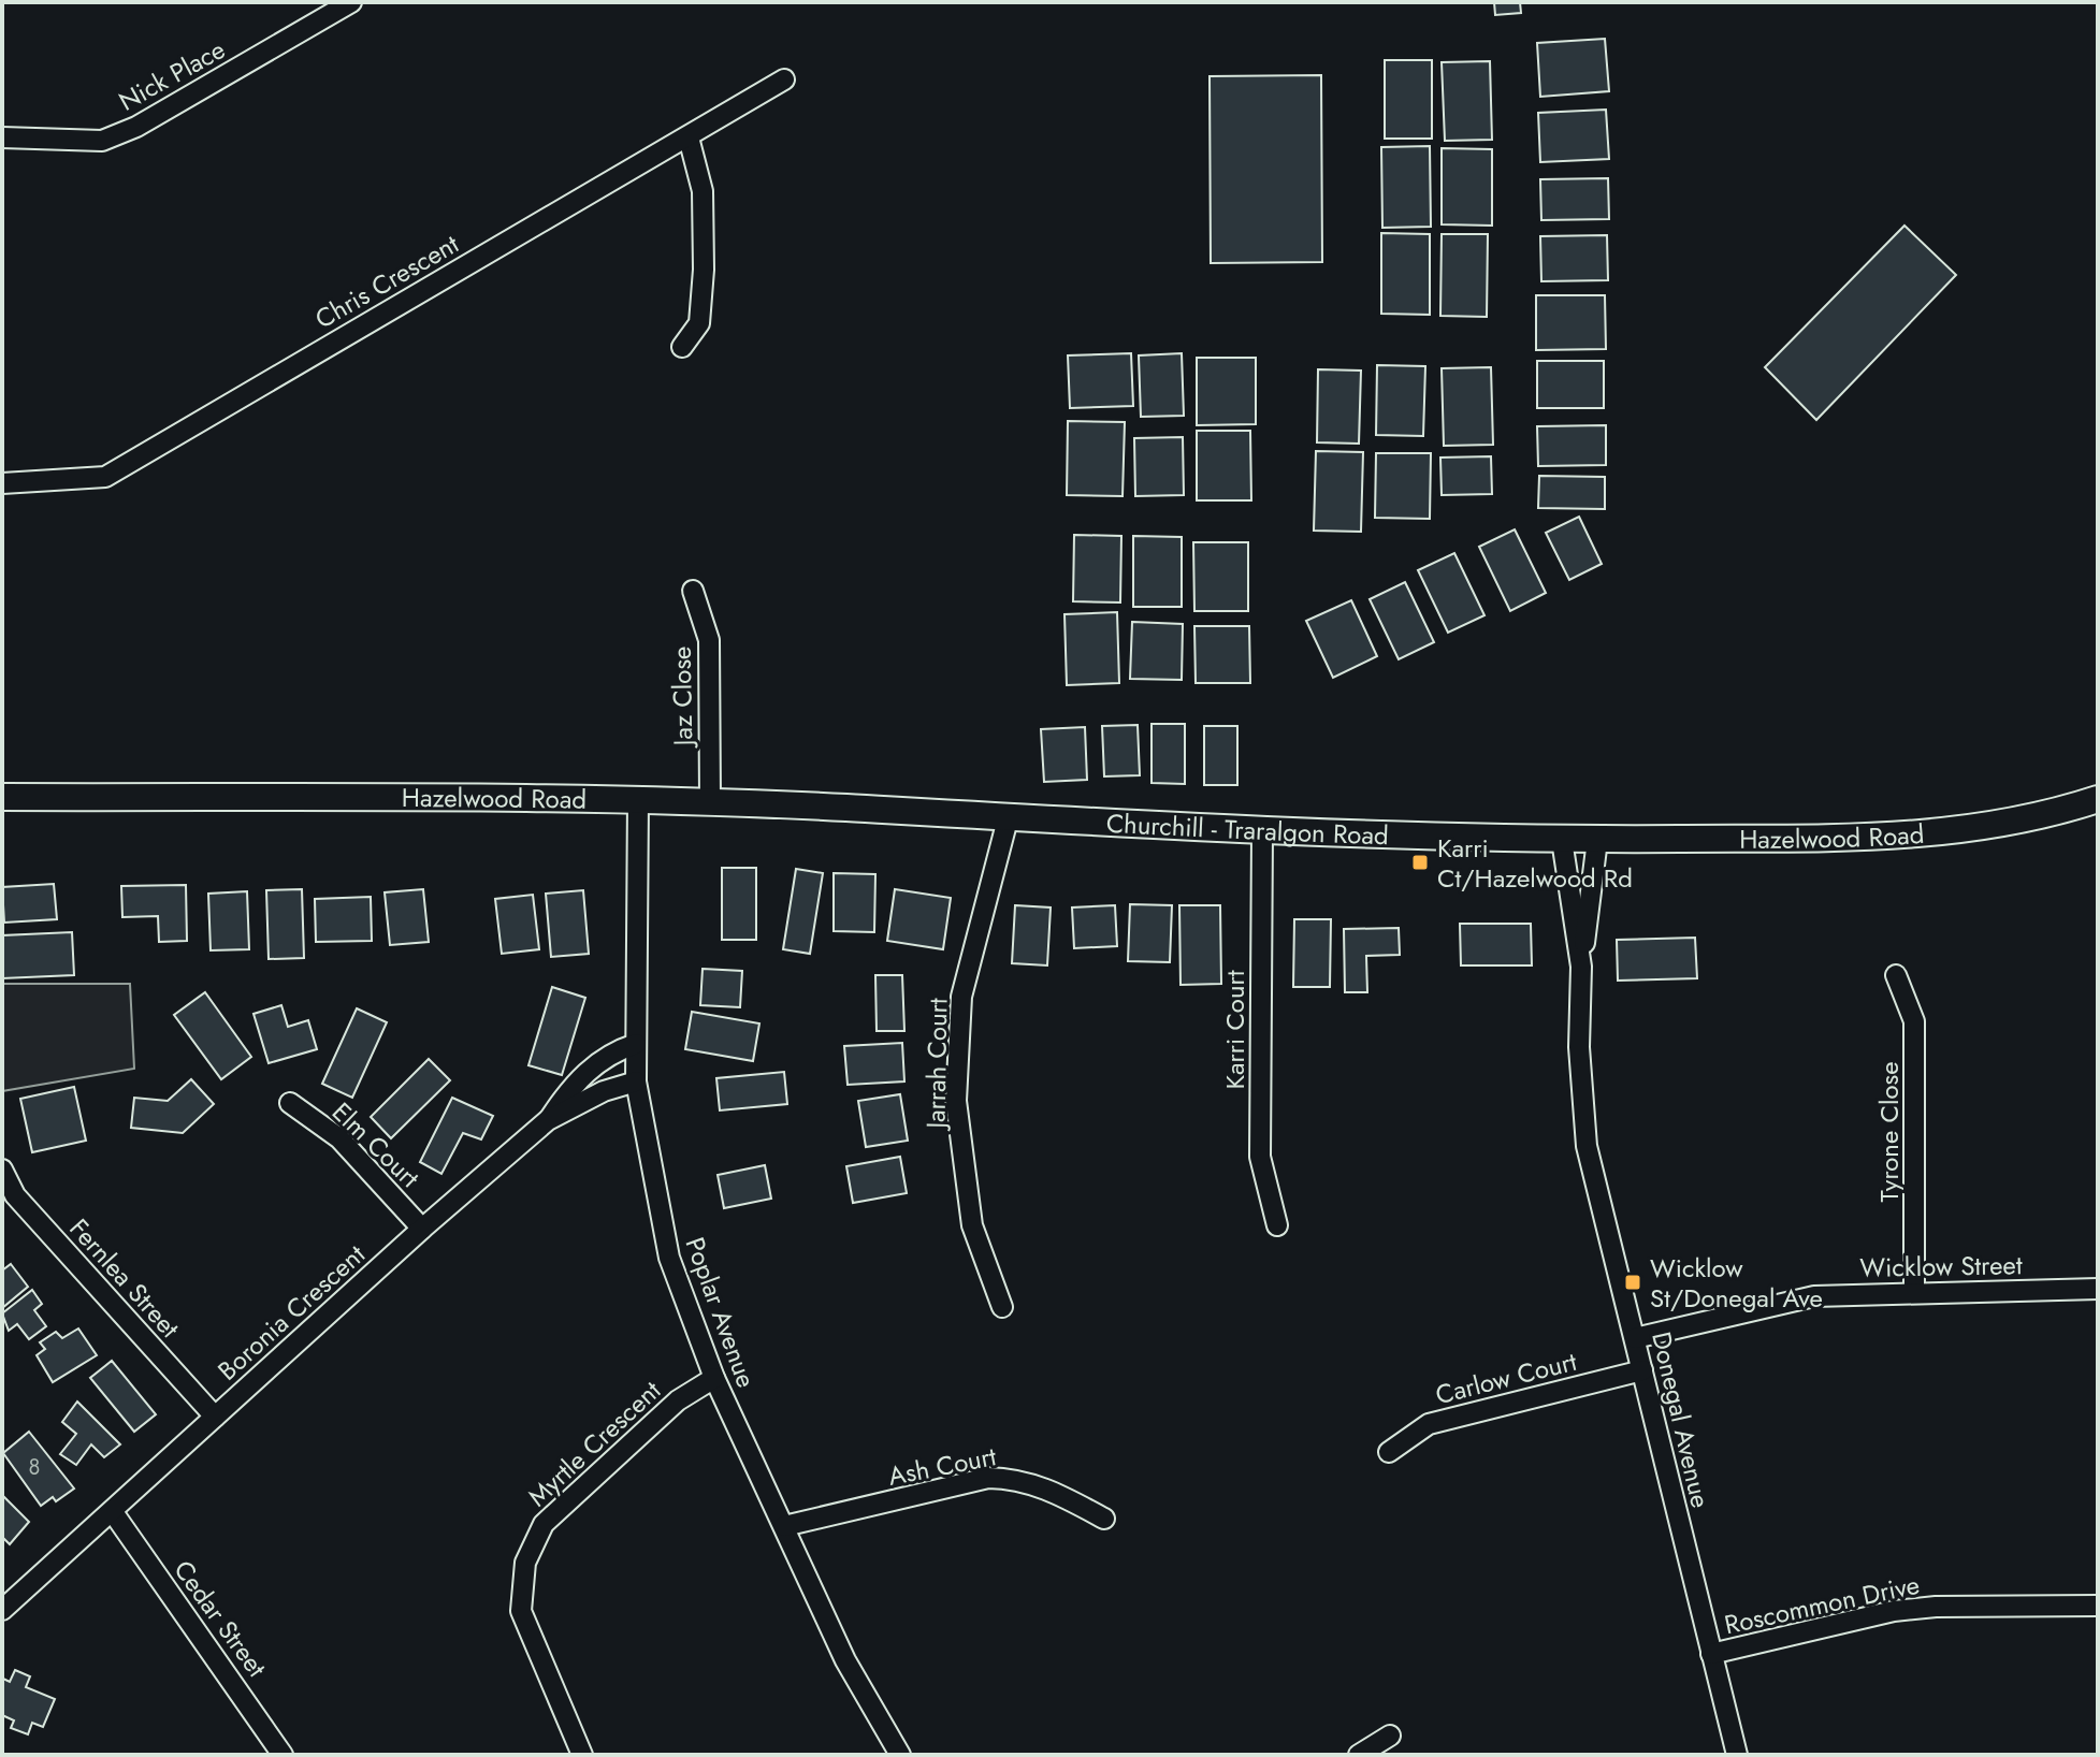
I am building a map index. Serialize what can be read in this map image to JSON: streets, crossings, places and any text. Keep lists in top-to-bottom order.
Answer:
{
  "streets": {
    "main road": ["Hazelwood Road", "Churchill - Traralgon Road"],
    "street": [
      "Nick Place",
      "Chris Crescent",
      "Jaz Close",
      "Karri Court",
      "Jarrah Court",
      "Tyrone Close",
      "Elm Court",
      "Wicklow Street",
      "Fernlea Street",
      "Boronia Crescent",
      "Poplar Avenue",
      "Carlow Court",
      "Donegal Avenue",
      "Myrtle Crescent",
      "Ash Court",
      "Roscommon Drive",
      "Cedar Street"
    ]
  },
  "crossings": [
    ["Jaz Close", "Hazelwood Road"],
    ["Hazelwood Road", "Churchill - Traralgon Road"],
    ["Hazelwood Road", "Jarrah Court"],
    ["Hazelwood Road", "Poplar Avenue"],
    ["Hazelwood Road", "Donegal Avenue"],
    ["Churchill - Traralgon Road", "Karri Court"],
    ["Churchill - Traralgon Road", "Jarrah Court"],
    ["Churchill - Traralgon Road", "Donegal Avenue"],
    ["Tyrone Close", "Wicklow Street"],
    ["Elm Court", "Boronia Crescent"],
    ["Wicklow Street", "Donegal Avenue"],
    ["Fernlea Street", "Boronia Crescent"],
    ["Boronia Crescent", "Poplar Avenue"],
    ["Boronia Crescent", "Cedar Street"],
    ["Poplar Avenue", "Myrtle Crescent"],
    ["Poplar Avenue", "Ash Court"],
    ["Carlow Court", "Donegal Avenue"],
    ["Donegal Avenue", "Roscommon Drive"]
  ],
  "places": {
    "transit": ["Karri Ct/Hazelwood Rd", "Wicklow St/Donegal Ave"]
  },
  "house_numbers": ["8"]
}
